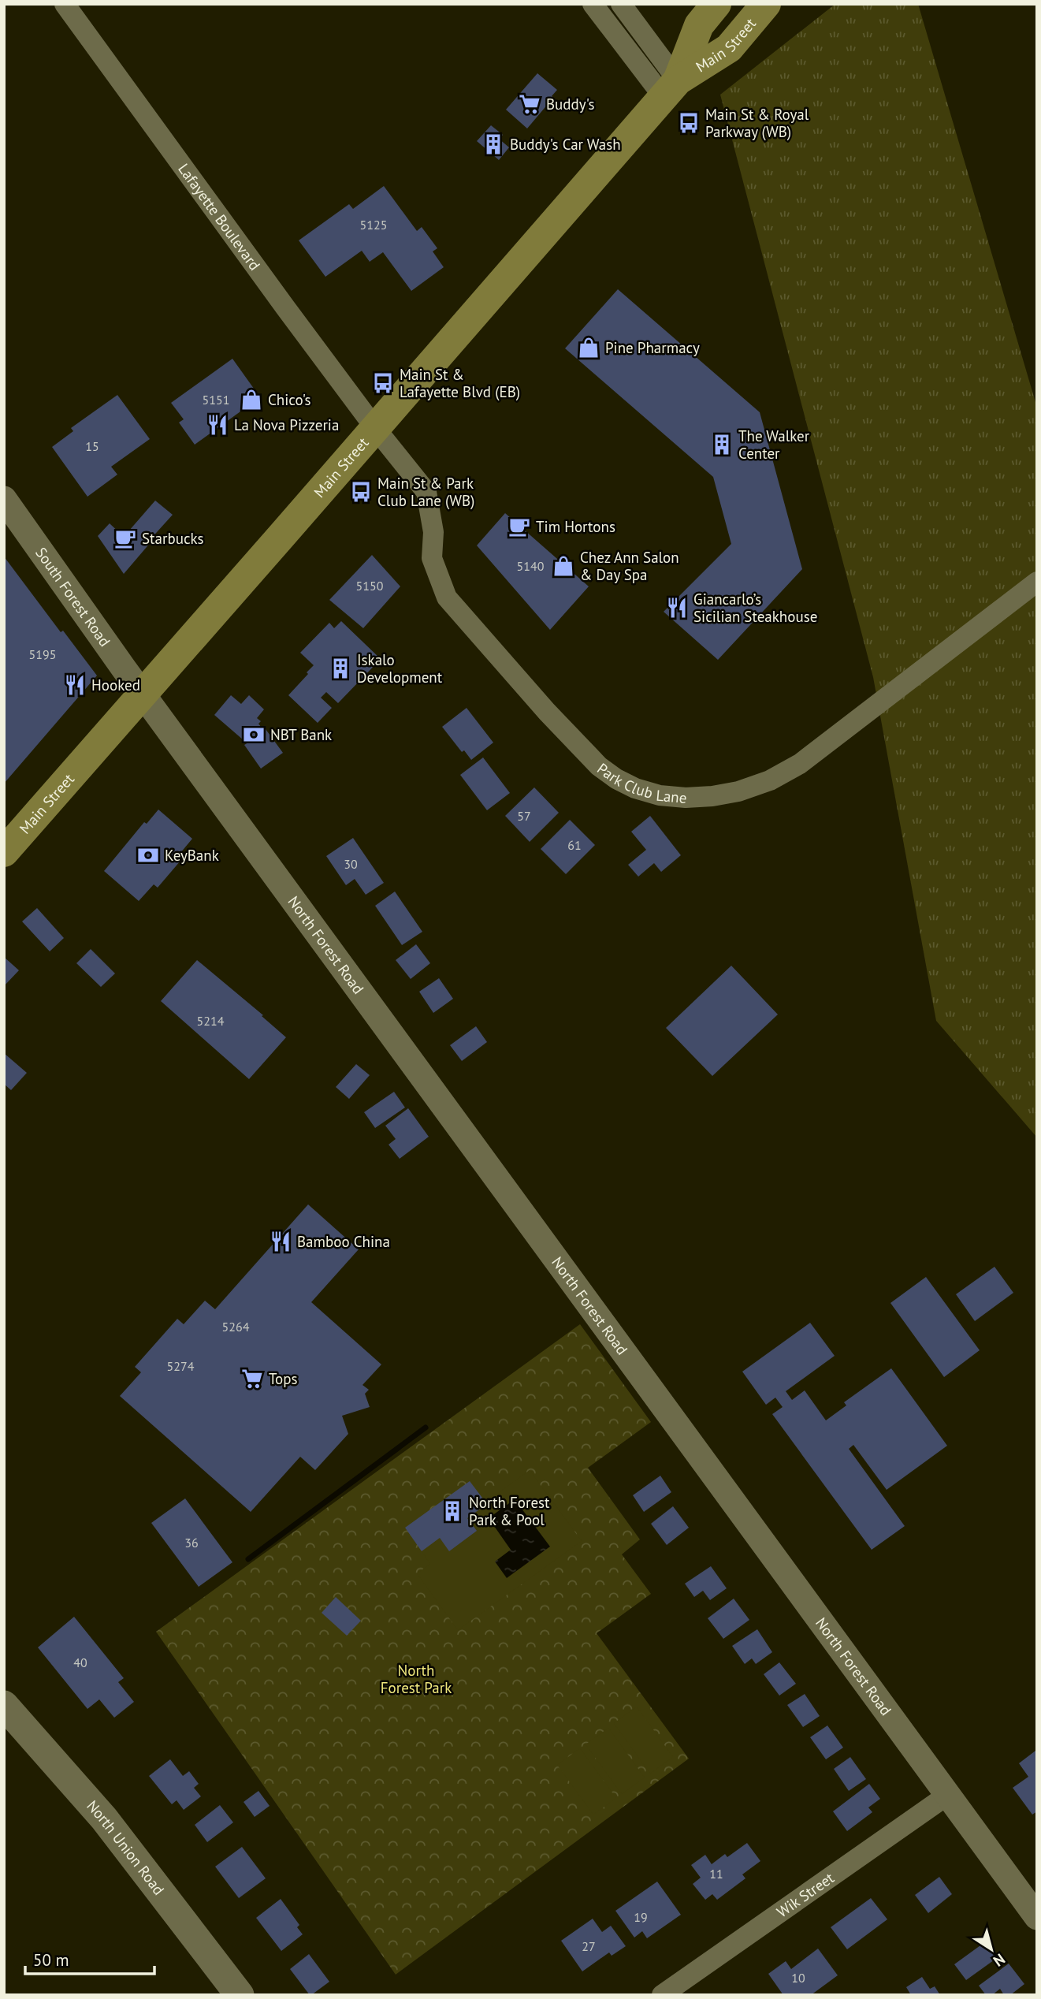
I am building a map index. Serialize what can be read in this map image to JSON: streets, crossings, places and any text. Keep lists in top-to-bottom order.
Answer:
{
  "streets": {
    "main road": ["Main Street", "North Union Road"],
    "street": [
      "Lafayette Boulevard",
      "South Forest Road",
      "Park Club Lane",
      "North Forest Road",
      "Wik Street"
    ]
  },
  "crossings": [
    ["Main Street", "Lafayette Boulevard"],
    ["Main Street", "South Forest Road"],
    ["Main Street", "Park Club Lane"],
    ["Main Street", "North Forest Road"],
    ["Lafayette Boulevard", "Park Club Lane"],
    ["South Forest Road", "North Forest Road"],
    ["North Forest Road", "Wik Street"]
  ],
  "parks": ["North Forest Park"],
  "places": {
    "supermarket": ["Buddy's", "Tops"],
    "bus stop": ["Main St & Royal Parkway (WB)", "Main St & Lafayette Blvd (EB)", "Main St & Park Club Lane (WB)"],
    "building": [
      "Buddy's Car Wash",
      "The Walker Center",
      "Iskalo Development",
      "North Forest Park & Pool"
    ],
    "shop": ["Pine Pharmacy", "Chico's", "Chez Ann Salon & Day Spa"],
    "restaurant": [
      "La Nova Pizzeria",
      "Giancarlo’s Sicilian Steakhouse",
      "Hooked",
      "Bamboo China"
    ],
    "cafe": ["Tim Hortons", "Starbucks"],
    "bank": ["NBT Bank", "KeyBank"]
  },
  "house_numbers": [
    "5125",
    "5151",
    "15",
    "5140",
    "5150",
    "5195",
    "57",
    "61",
    "30",
    "5214",
    "5264",
    "5274",
    "36",
    "40",
    "11",
    "19",
    "27",
    "10"
  ],
  "scale_bar": "50 m",
  "north": "bottom right"
}
